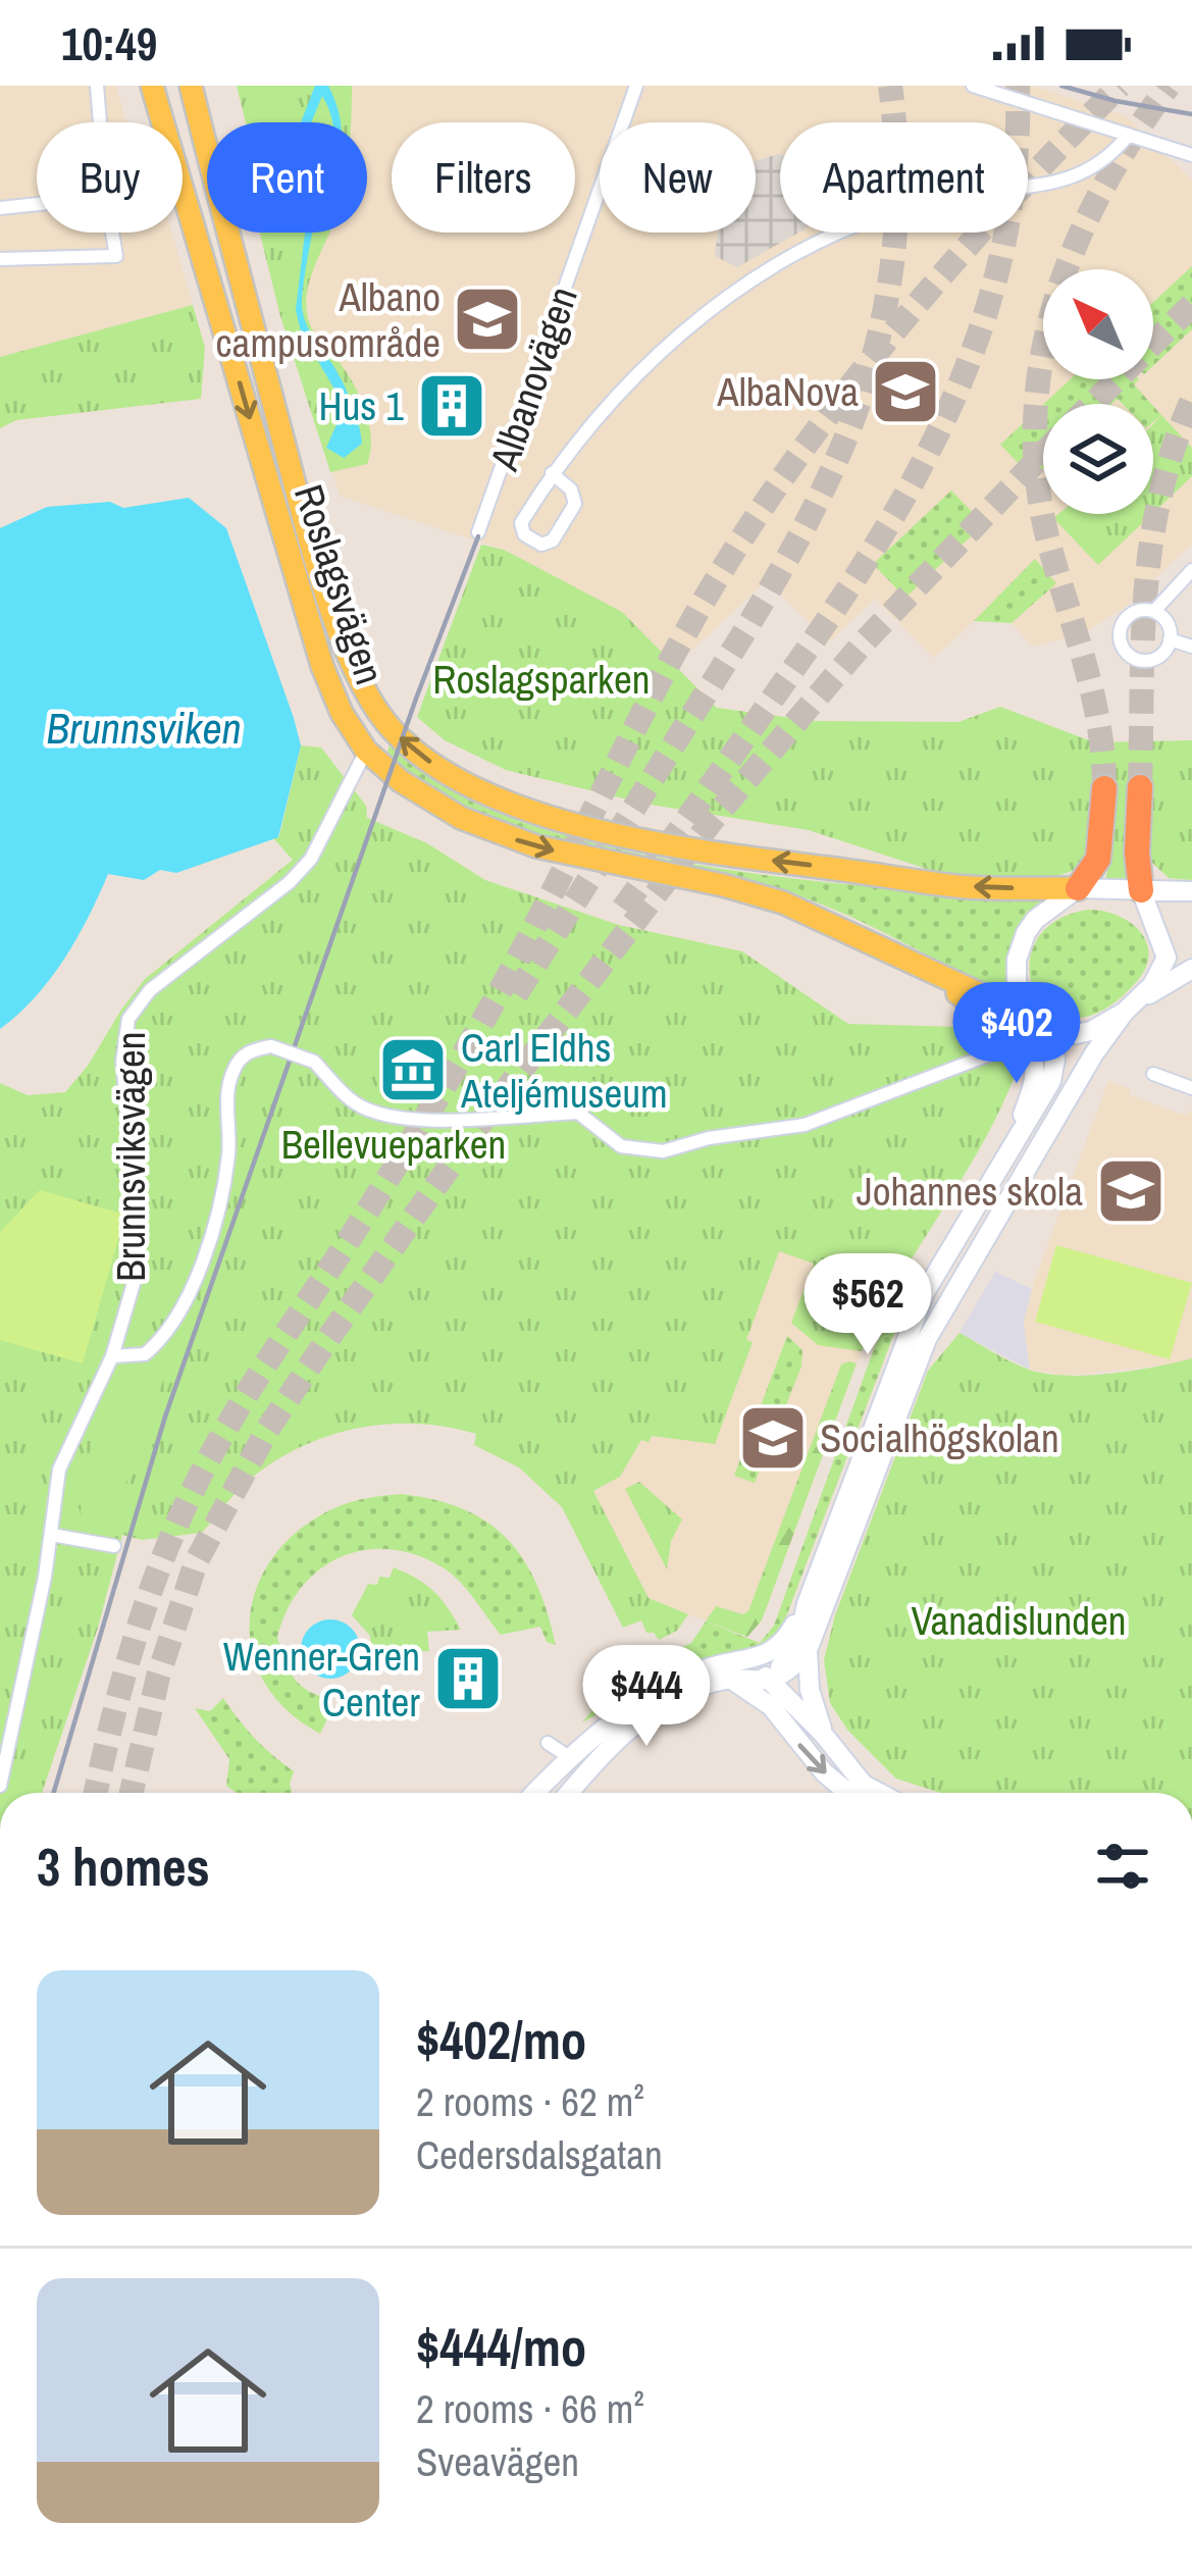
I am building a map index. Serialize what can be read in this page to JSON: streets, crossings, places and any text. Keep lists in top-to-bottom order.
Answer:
{
  "streets": {
    "main road": ["Roslagsvägen"],
    "street": ["Albanovägen", "Brunnsviksvägen"]
  },
  "crossings": [
    ["Roslagsvägen", "Brunnsviksvägen"]
  ],
  "water": ["Brunnsviken"],
  "parks": ["Roslagsparken", "Bellevueparken", "Vanadislunden"],
  "places": {
    "school or university": [
      "Albano campusområde",
      "AlbaNova",
      "Johannes skola",
      "Socialhögskolan"
    ],
    "building": ["Hus 1", "Wenner-Gren Center"],
    "museum": ["Carl Eldhs Ateljémuseum"]
  },
  "north": "top left",
  "page": {
    "status": "10:49",
    "chip": [
      "Buy",
      "Rent",
      "Filters",
      "New",
      "Apartment"
    ],
    "price": ["$402", "$562", "$444"],
    "heading": "3 homes",
    "list": [
      {
        "name": "$402/mo",
        "note": "2 rooms · 62 m² · Cedersdalsgatan"
      },
      {
        "name": "$444/mo",
        "note": "2 rooms · 66 m² · Sveavägen"
      }
    ]
  }
}
